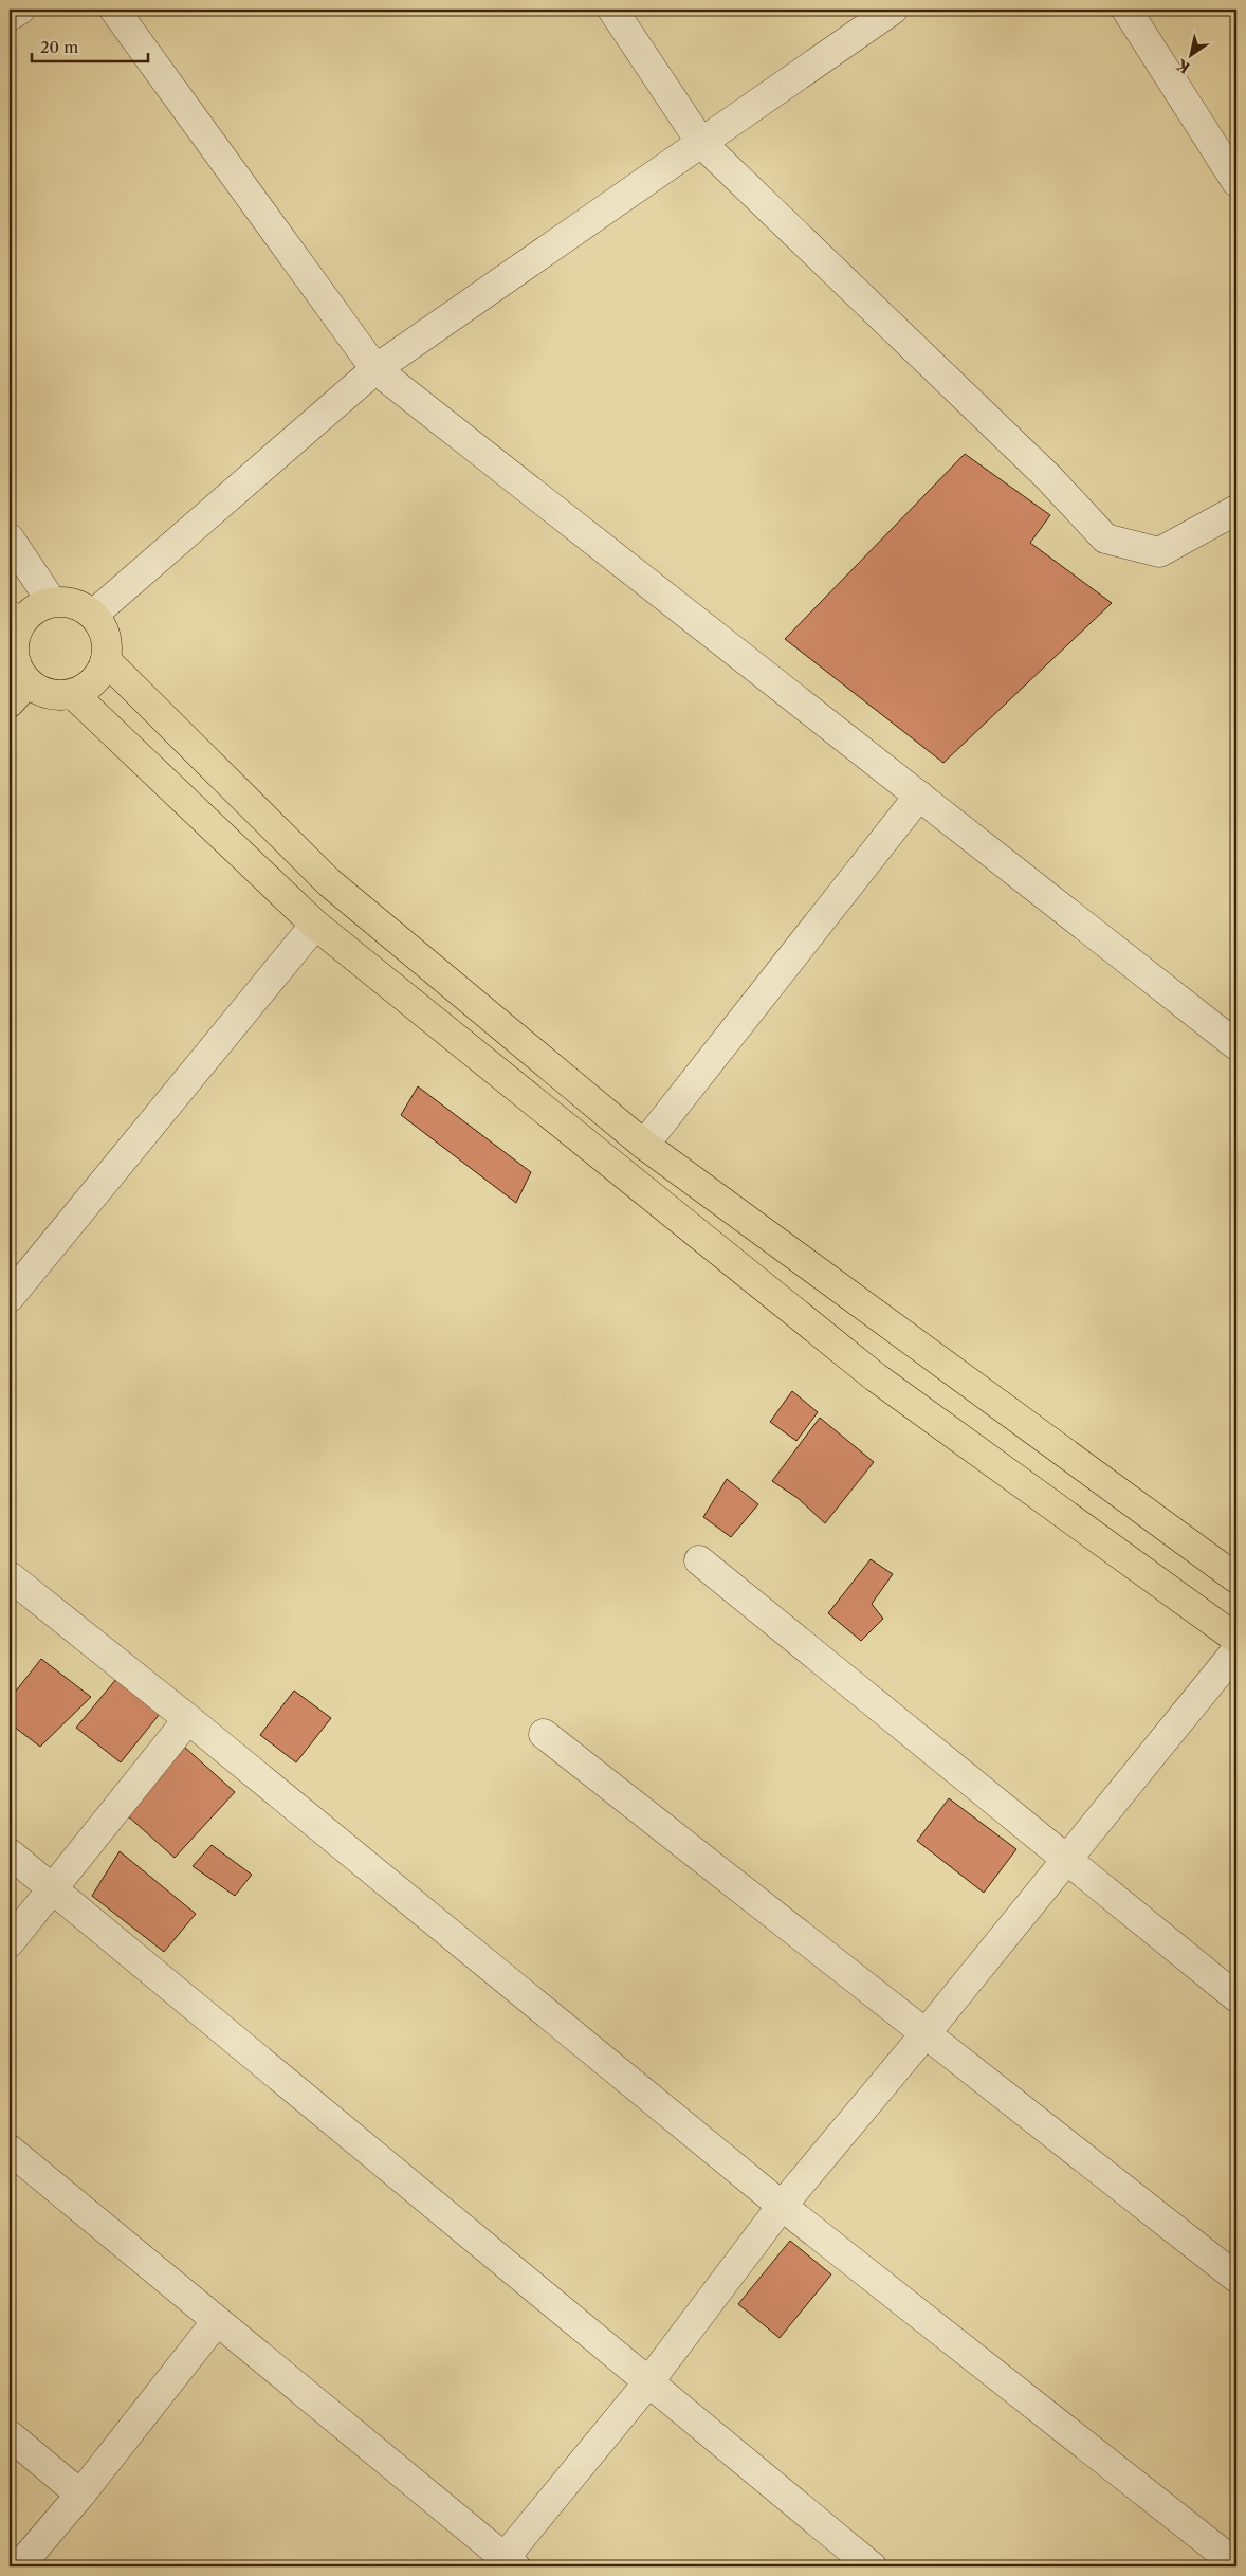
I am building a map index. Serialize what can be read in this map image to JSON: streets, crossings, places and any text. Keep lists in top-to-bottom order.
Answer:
{
  "scale_bar": "20 m",
  "north": "bottom left"
}
